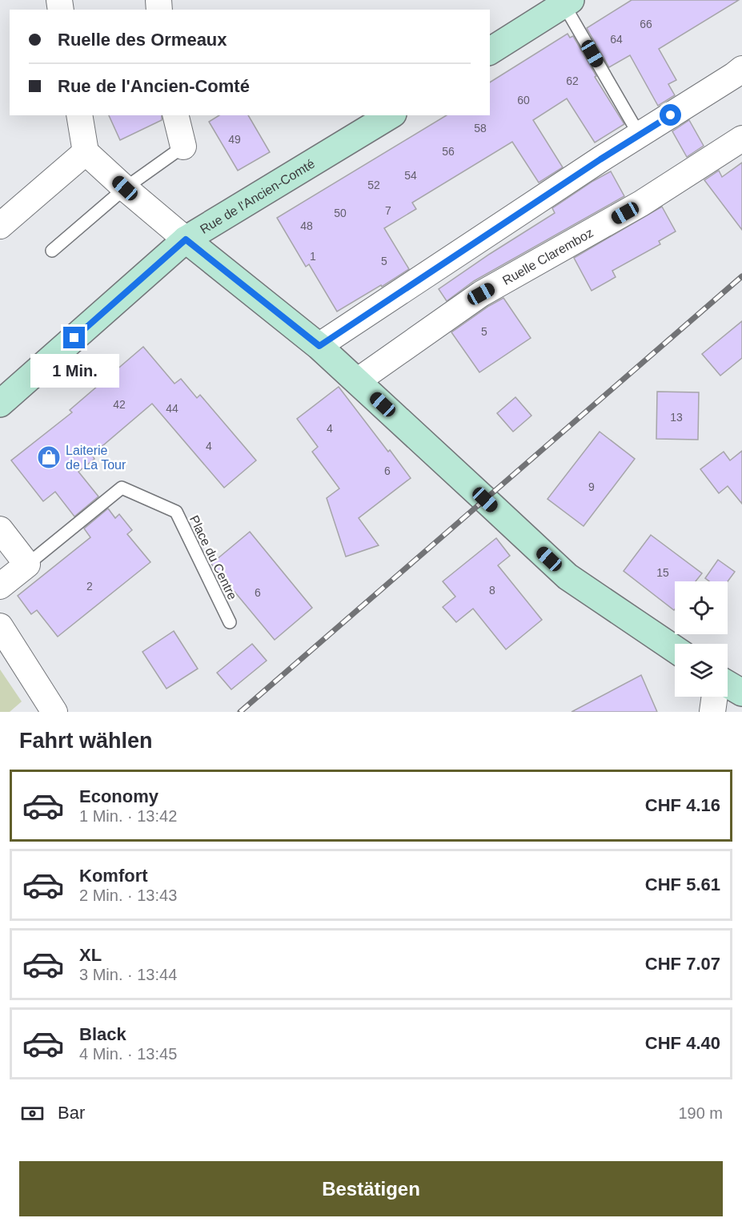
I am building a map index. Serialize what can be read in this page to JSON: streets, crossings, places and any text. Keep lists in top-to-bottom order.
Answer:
{
  "streets": {
    "street": ["Rue de l'Ancien-Comté", "Ruelle Claremboz"],
    "lane": ["Place du Centre"]
  },
  "places": {
    "shop": ["Laiterie de La Tour"]
  },
  "house_numbers": [
    "66",
    "64",
    "62",
    "60",
    "58",
    "49",
    "56",
    "54",
    "52",
    "7",
    "50",
    "48",
    "1",
    "5",
    "5",
    "42",
    "44",
    "13",
    "4",
    "4",
    "6",
    "9",
    "15",
    "2",
    "8",
    "6"
  ],
  "page": {
    "banner": ["Ruelle des Ormeaux", "Rue de l'Ancien-Comté"],
    "bubble": "1 Min.",
    "heading": "Fahrt wählen",
    "list": [
      {
        "name": "Economy",
        "note": "1 Min. · 13:42",
        "value": "CHF 4.16"
      },
      {
        "name": "Komfort",
        "note": "2 Min. · 13:43",
        "value": "CHF 5.61"
      },
      {
        "name": "XL",
        "note": "3 Min. · 13:44",
        "value": "CHF 7.07"
      },
      {
        "name": "Black",
        "note": "4 Min. · 13:45",
        "value": "CHF 4.40"
      }
    ],
    "pay": ["Bar", "190 m"],
    "buttons": "Bestätigen"
  }
}
